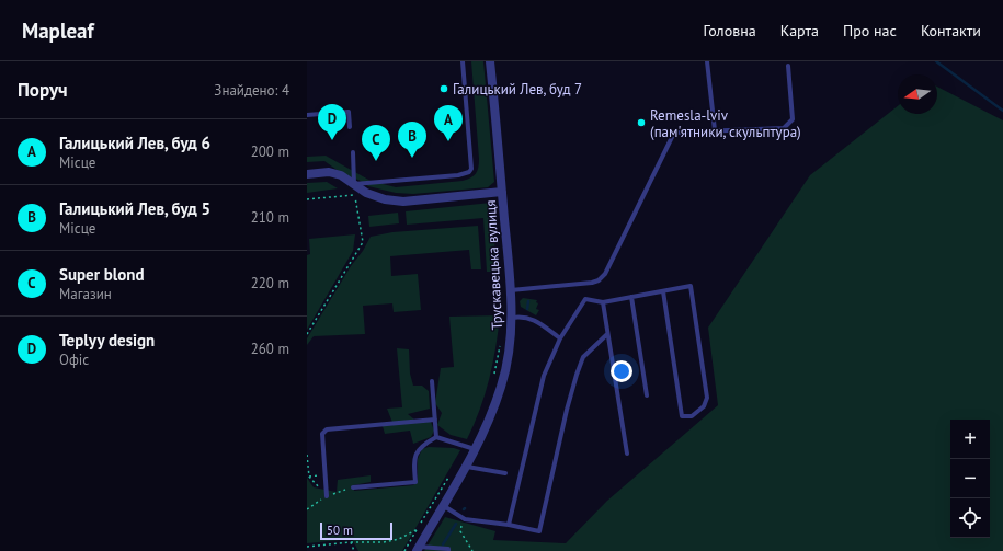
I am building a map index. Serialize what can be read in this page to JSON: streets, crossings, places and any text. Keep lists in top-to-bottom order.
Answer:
{
  "streets": {
    "street": ["Трускавецька вулиця"]
  },
  "places": ["Галицький Лев, буд 7", "Remesla-lviv (пам'ятники, скульптура)"],
  "scale_bar": "50 m",
  "north": "left",
  "page": {
    "header": "Mapleaf",
    "nav": [
      "Головна",
      "Карта",
      "Про нас",
      "Контакти"
    ],
    "heading": ["Поруч", "Знайдено: 4"],
    "pins": [
      "D",
      "A",
      "B",
      "C"
    ],
    "list": [
      {
        "mark": "A",
        "name": "Галицький Лев, буд 6",
        "note": "Місце",
        "value": "200 m"
      },
      {
        "mark": "B",
        "name": "Галицький Лев, буд 5",
        "note": "Місце",
        "value": "210 m"
      },
      {
        "mark": "C",
        "name": "Super blond",
        "note": "Магазин",
        "value": "220 m"
      },
      {
        "mark": "D",
        "name": "Teplyy design",
        "note": "Офіс",
        "value": "260 m"
      }
    ],
    "map_buttons": ["+", "−"],
    "scale": "50 m"
  }
}
